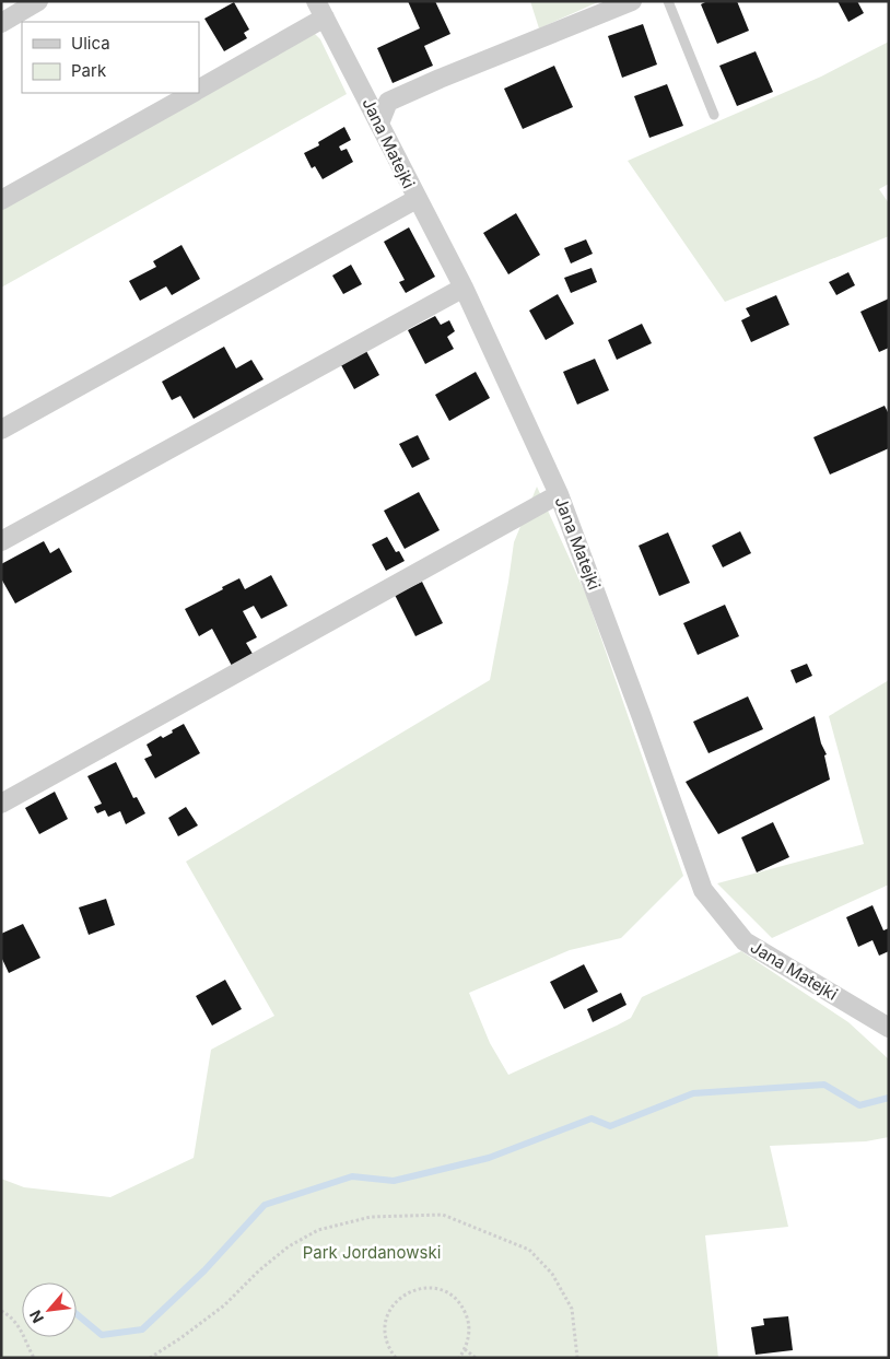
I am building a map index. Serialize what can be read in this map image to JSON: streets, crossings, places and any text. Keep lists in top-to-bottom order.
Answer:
{
  "streets": {
    "street": ["Jana Matejki"]
  },
  "parks": ["Park Jordanowski"],
  "legend": ["Ulica", "Park"],
  "north": "bottom left"
}
